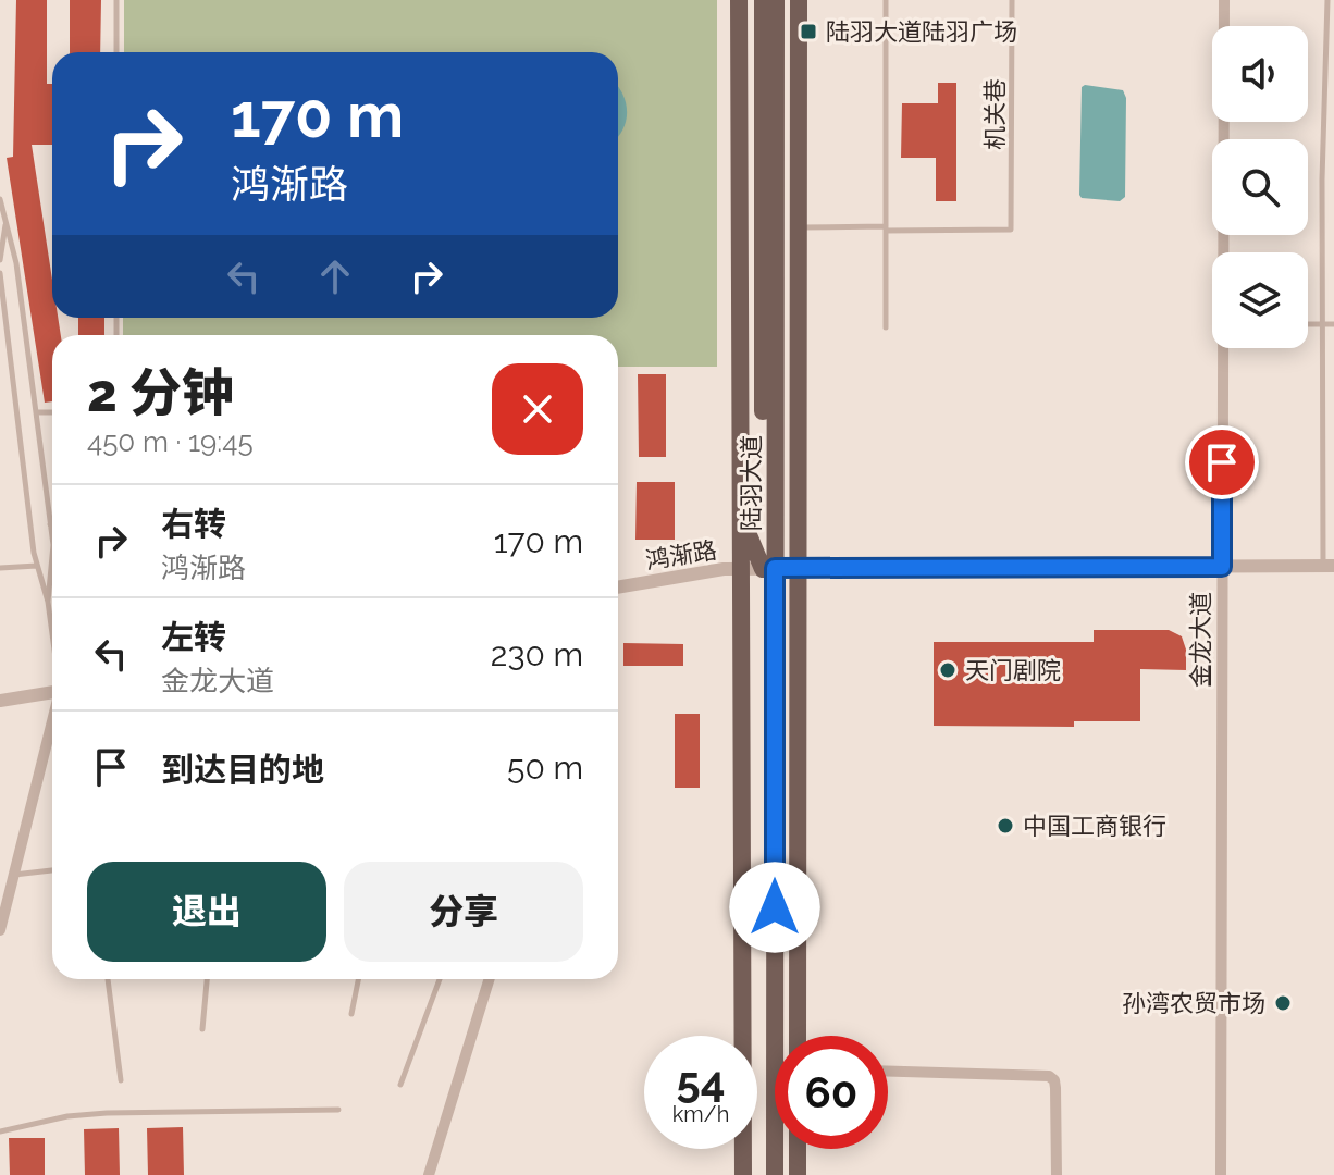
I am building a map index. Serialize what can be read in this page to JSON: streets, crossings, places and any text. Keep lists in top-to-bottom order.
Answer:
{
  "streets": {
    "main road": ["陆羽大道"],
    "street": ["鸿渐路", "金龙大道"],
    "lane": ["机关巷"]
  },
  "crossings": [
    ["陆羽大道", "鸿渐路"],
    ["鸿渐路", "金龙大道"]
  ],
  "places": {
    "transit": ["陆羽大道陆羽广场"],
    "other": ["天门剧院", "中国工商银行", "孙湾农贸市场"]
  },
  "page": {
    "turn": ["170 m", "鸿渐路"],
    "heading": ["2 分钟", "450 m · 19:45"],
    "list": [
      {
        "name": "右转",
        "note": "鸿渐路",
        "value": "170 m"
      },
      {
        "name": "左转",
        "note": "金龙大道",
        "value": "230 m"
      },
      {
        "name": "到达目的地",
        "value": "50 m"
      }
    ],
    "buttons": ["退出", "分享"],
    "speed": "54 km/h",
    "limit": "60"
  }
}
